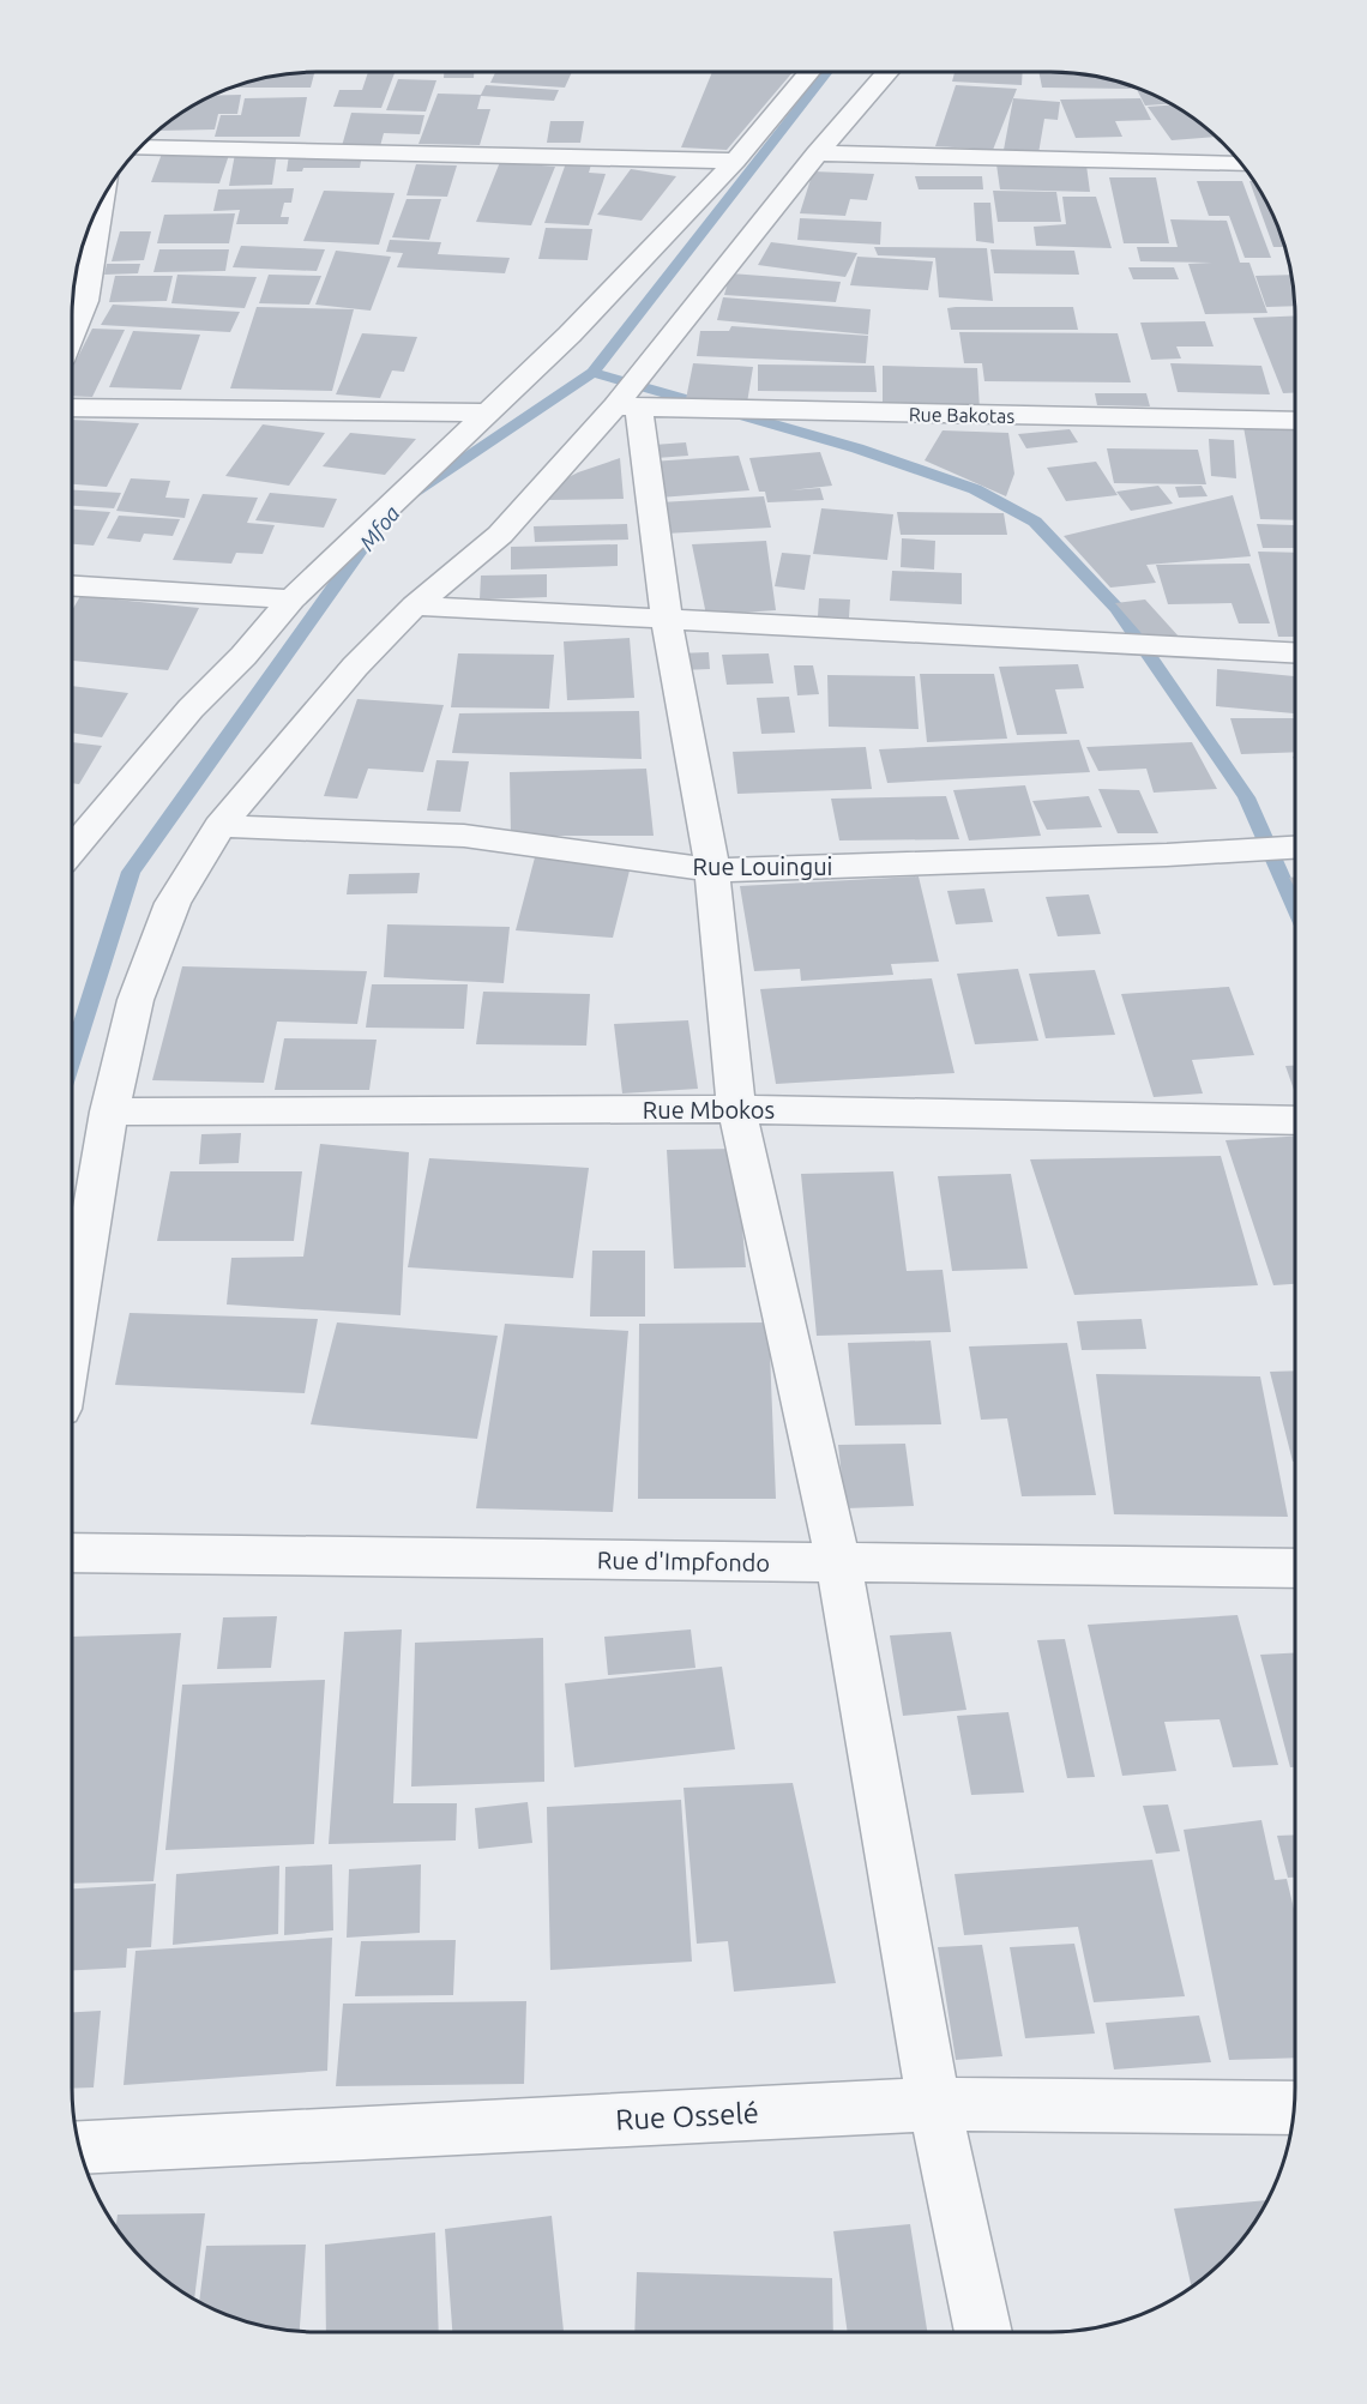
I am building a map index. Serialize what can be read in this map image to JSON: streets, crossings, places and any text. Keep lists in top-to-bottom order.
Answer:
{
  "streets": {
    "street": [
      "Rue Bakotas",
      "Rue Louingui",
      "Rue Mbokos",
      "Rue d'Impfondo",
      "Rue Osselé"
    ]
  },
  "water": ["Mfoa"]
}
